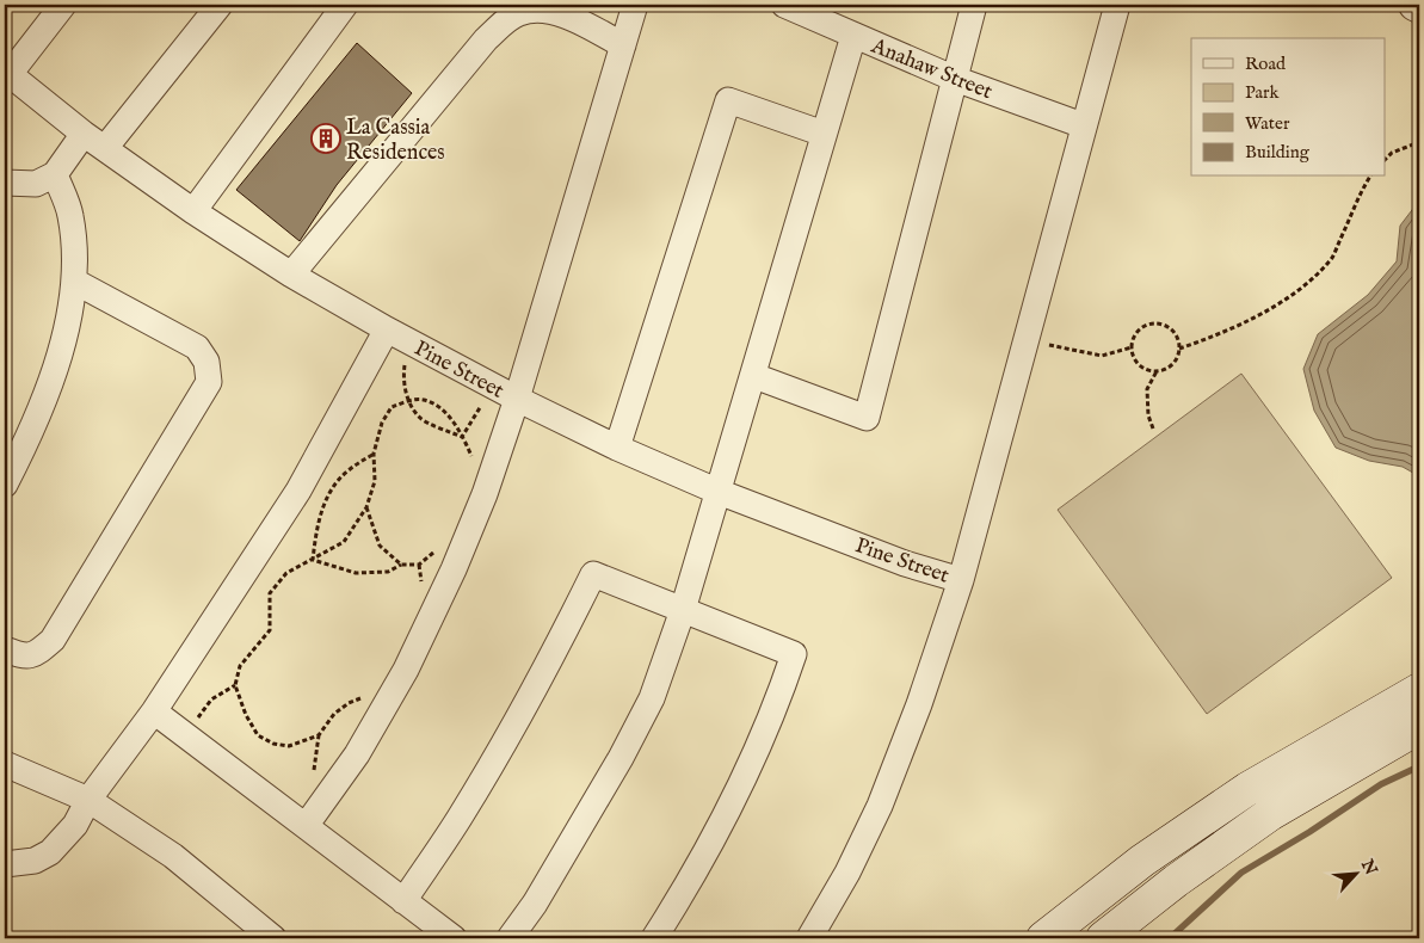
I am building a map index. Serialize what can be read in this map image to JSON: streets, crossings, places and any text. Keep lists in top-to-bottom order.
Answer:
{
  "streets": {
    "street": ["Anahaw Street", "Pine Street"]
  },
  "places": {
    "building": ["La Cassia Residences"]
  },
  "legend": [
    "Road",
    "Park",
    "Water",
    "Building"
  ],
  "north": "top right"
}
